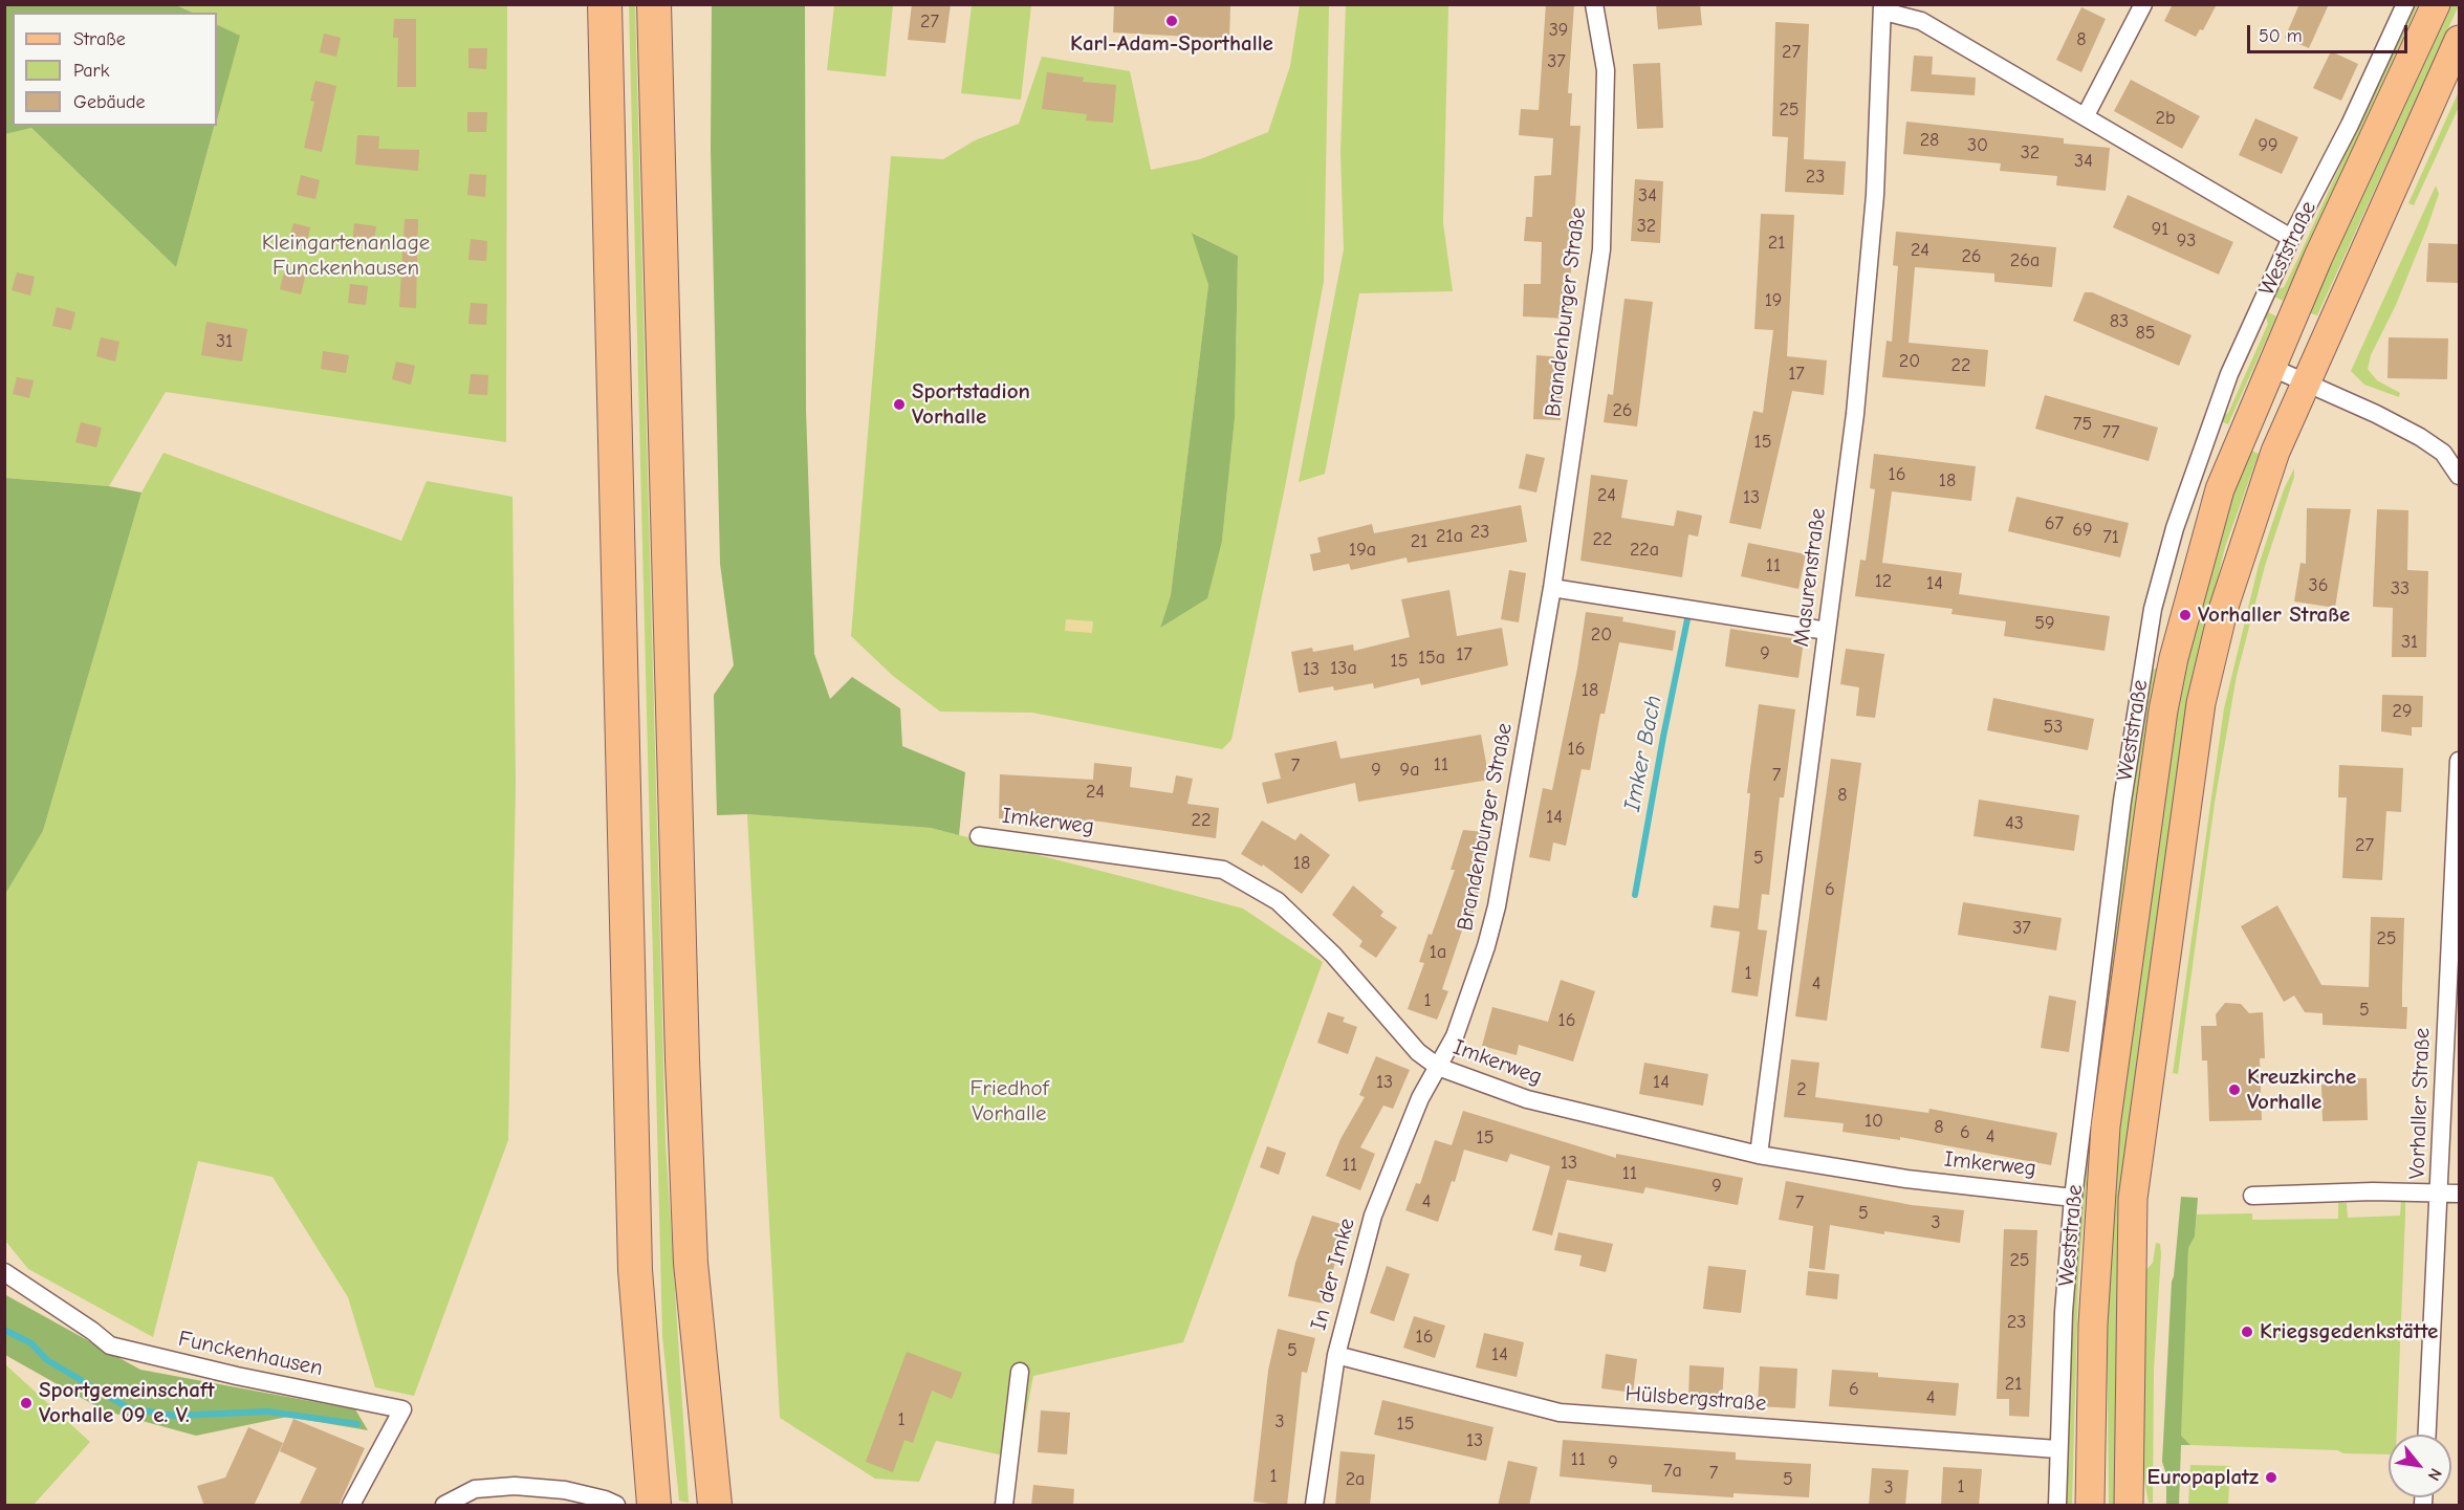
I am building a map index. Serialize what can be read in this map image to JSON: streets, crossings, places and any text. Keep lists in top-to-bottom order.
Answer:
{
  "streets": {
    "main road": ["Weststraße"],
    "street": [
      "Brandenburger Straße",
      "Masurenstraße",
      "Imkerweg",
      "Vorhaller Straße",
      "In der Imke",
      "Funckenhausen",
      "Hülsbergstraße"
    ]
  },
  "crossings": [
    ["Weststraße", "Imkerweg"],
    ["Weststraße", "Hülsbergstraße"],
    ["Brandenburger Straße", "Imkerweg"],
    ["Brandenburger Straße", "In der Imke"],
    ["Masurenstraße", "Imkerweg"],
    ["Imkerweg", "In der Imke"],
    ["In der Imke", "Hülsbergstraße"]
  ],
  "water": ["Imker Bach"],
  "parks": ["Kleingartenanlage Funckenhausen", "Friedhof Vorhalle"],
  "places": [
    "Karl-Adam-Sporthalle",
    "Sportstadion Vorhalle",
    "Vorhaller Straße",
    "Kreuzkirche Vorhalle",
    "Kriegsgedenkstätte",
    "Sportgemeinschaft Vorhalle 09 e. V.",
    "Europaplatz"
  ],
  "house_numbers": [
    "27",
    "39",
    "8",
    "27",
    "37",
    "25",
    "2b",
    "28",
    "30",
    "99",
    "32",
    "34",
    "23",
    "34",
    "32",
    "91",
    "93",
    "21",
    "24",
    "26",
    "26a",
    "19",
    "83",
    "85",
    "31",
    "20",
    "22",
    "17",
    "26",
    "75",
    "77",
    "15",
    "16",
    "18",
    "24",
    "13",
    "67",
    "69",
    "23",
    "21a",
    "71",
    "22",
    "21",
    "19a",
    "22a",
    "11",
    "12",
    "14",
    "36",
    "33",
    "59",
    "20",
    "31",
    "9",
    "17",
    "15a",
    "15",
    "13a",
    "13",
    "18",
    "29",
    "53",
    "16",
    "11",
    "7",
    "9",
    "9a",
    "7",
    "24",
    "8",
    "14",
    "22",
    "43",
    "27",
    "5",
    "18",
    "6",
    "37",
    "25",
    "1a",
    "1",
    "4",
    "1",
    "5",
    "16",
    "13",
    "14",
    "2",
    "10",
    "8",
    "6",
    "4",
    "15",
    "13",
    "11",
    "11",
    "9",
    "4",
    "7",
    "5",
    "3",
    "25",
    "23",
    "16",
    "5",
    "14",
    "21",
    "6",
    "4",
    "1",
    "3",
    "15",
    "13",
    "11",
    "9",
    "7a",
    "7",
    "1",
    "2a",
    "5",
    "1",
    "3"
  ],
  "legend": ["Straße", "Park", "Gebäude"],
  "scale_bar": "50 m",
  "north": "bottom right"
}
